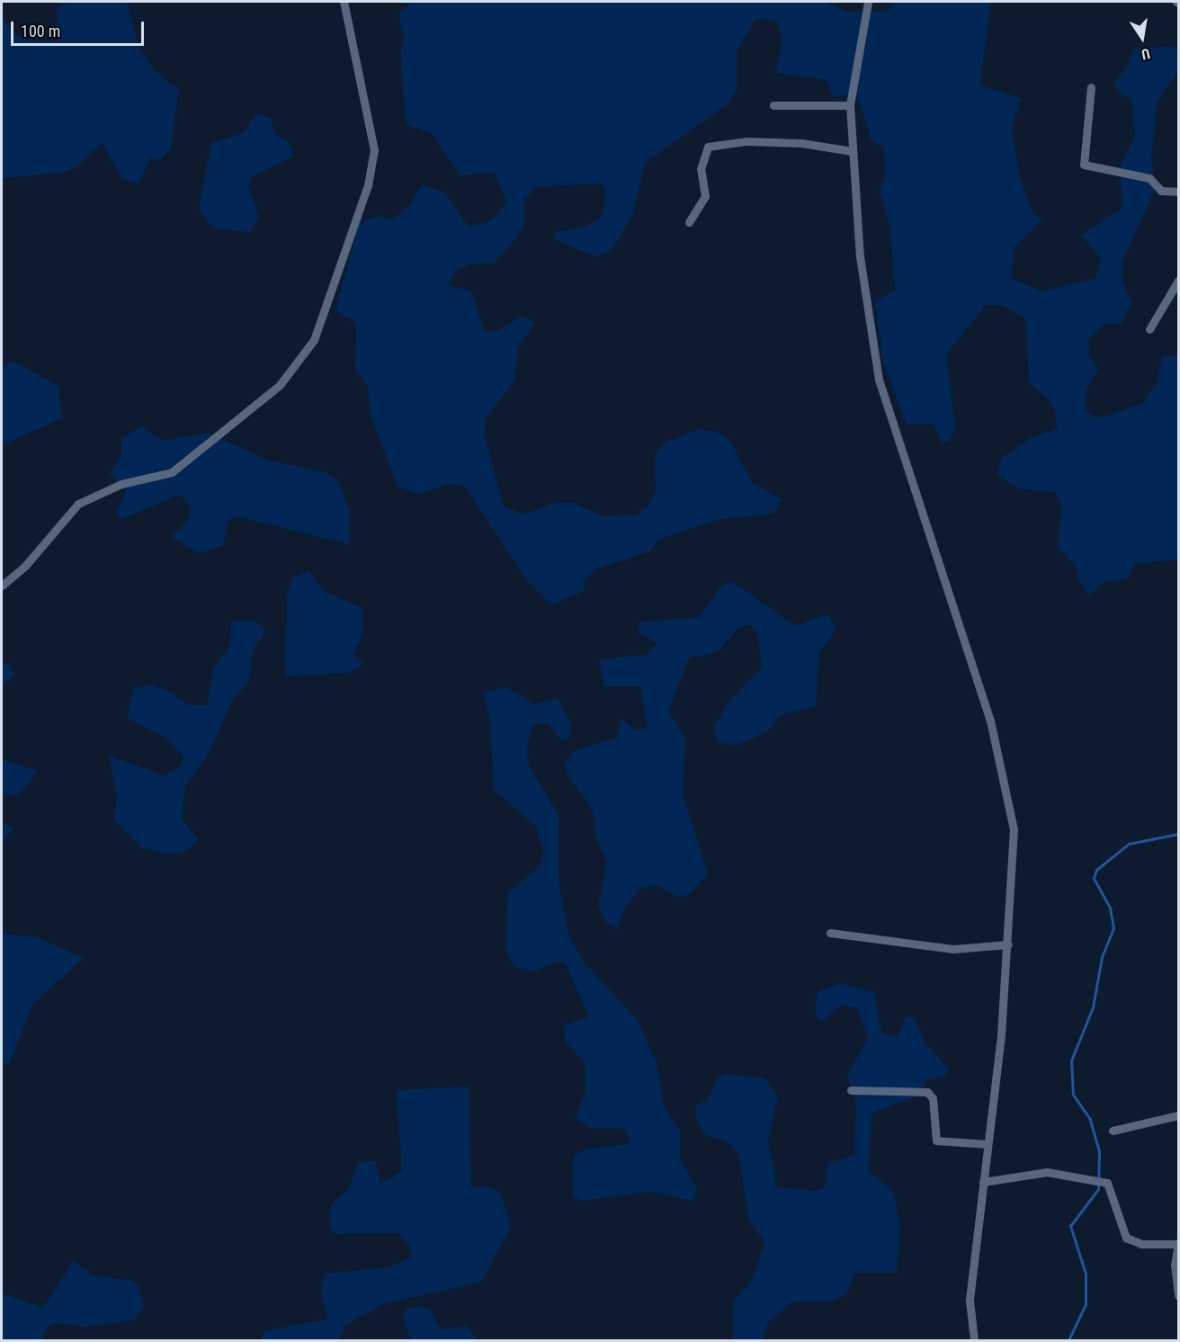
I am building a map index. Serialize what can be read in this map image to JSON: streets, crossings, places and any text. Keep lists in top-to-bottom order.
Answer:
{
  "scale_bar": "100 m",
  "north": "bottom"
}
